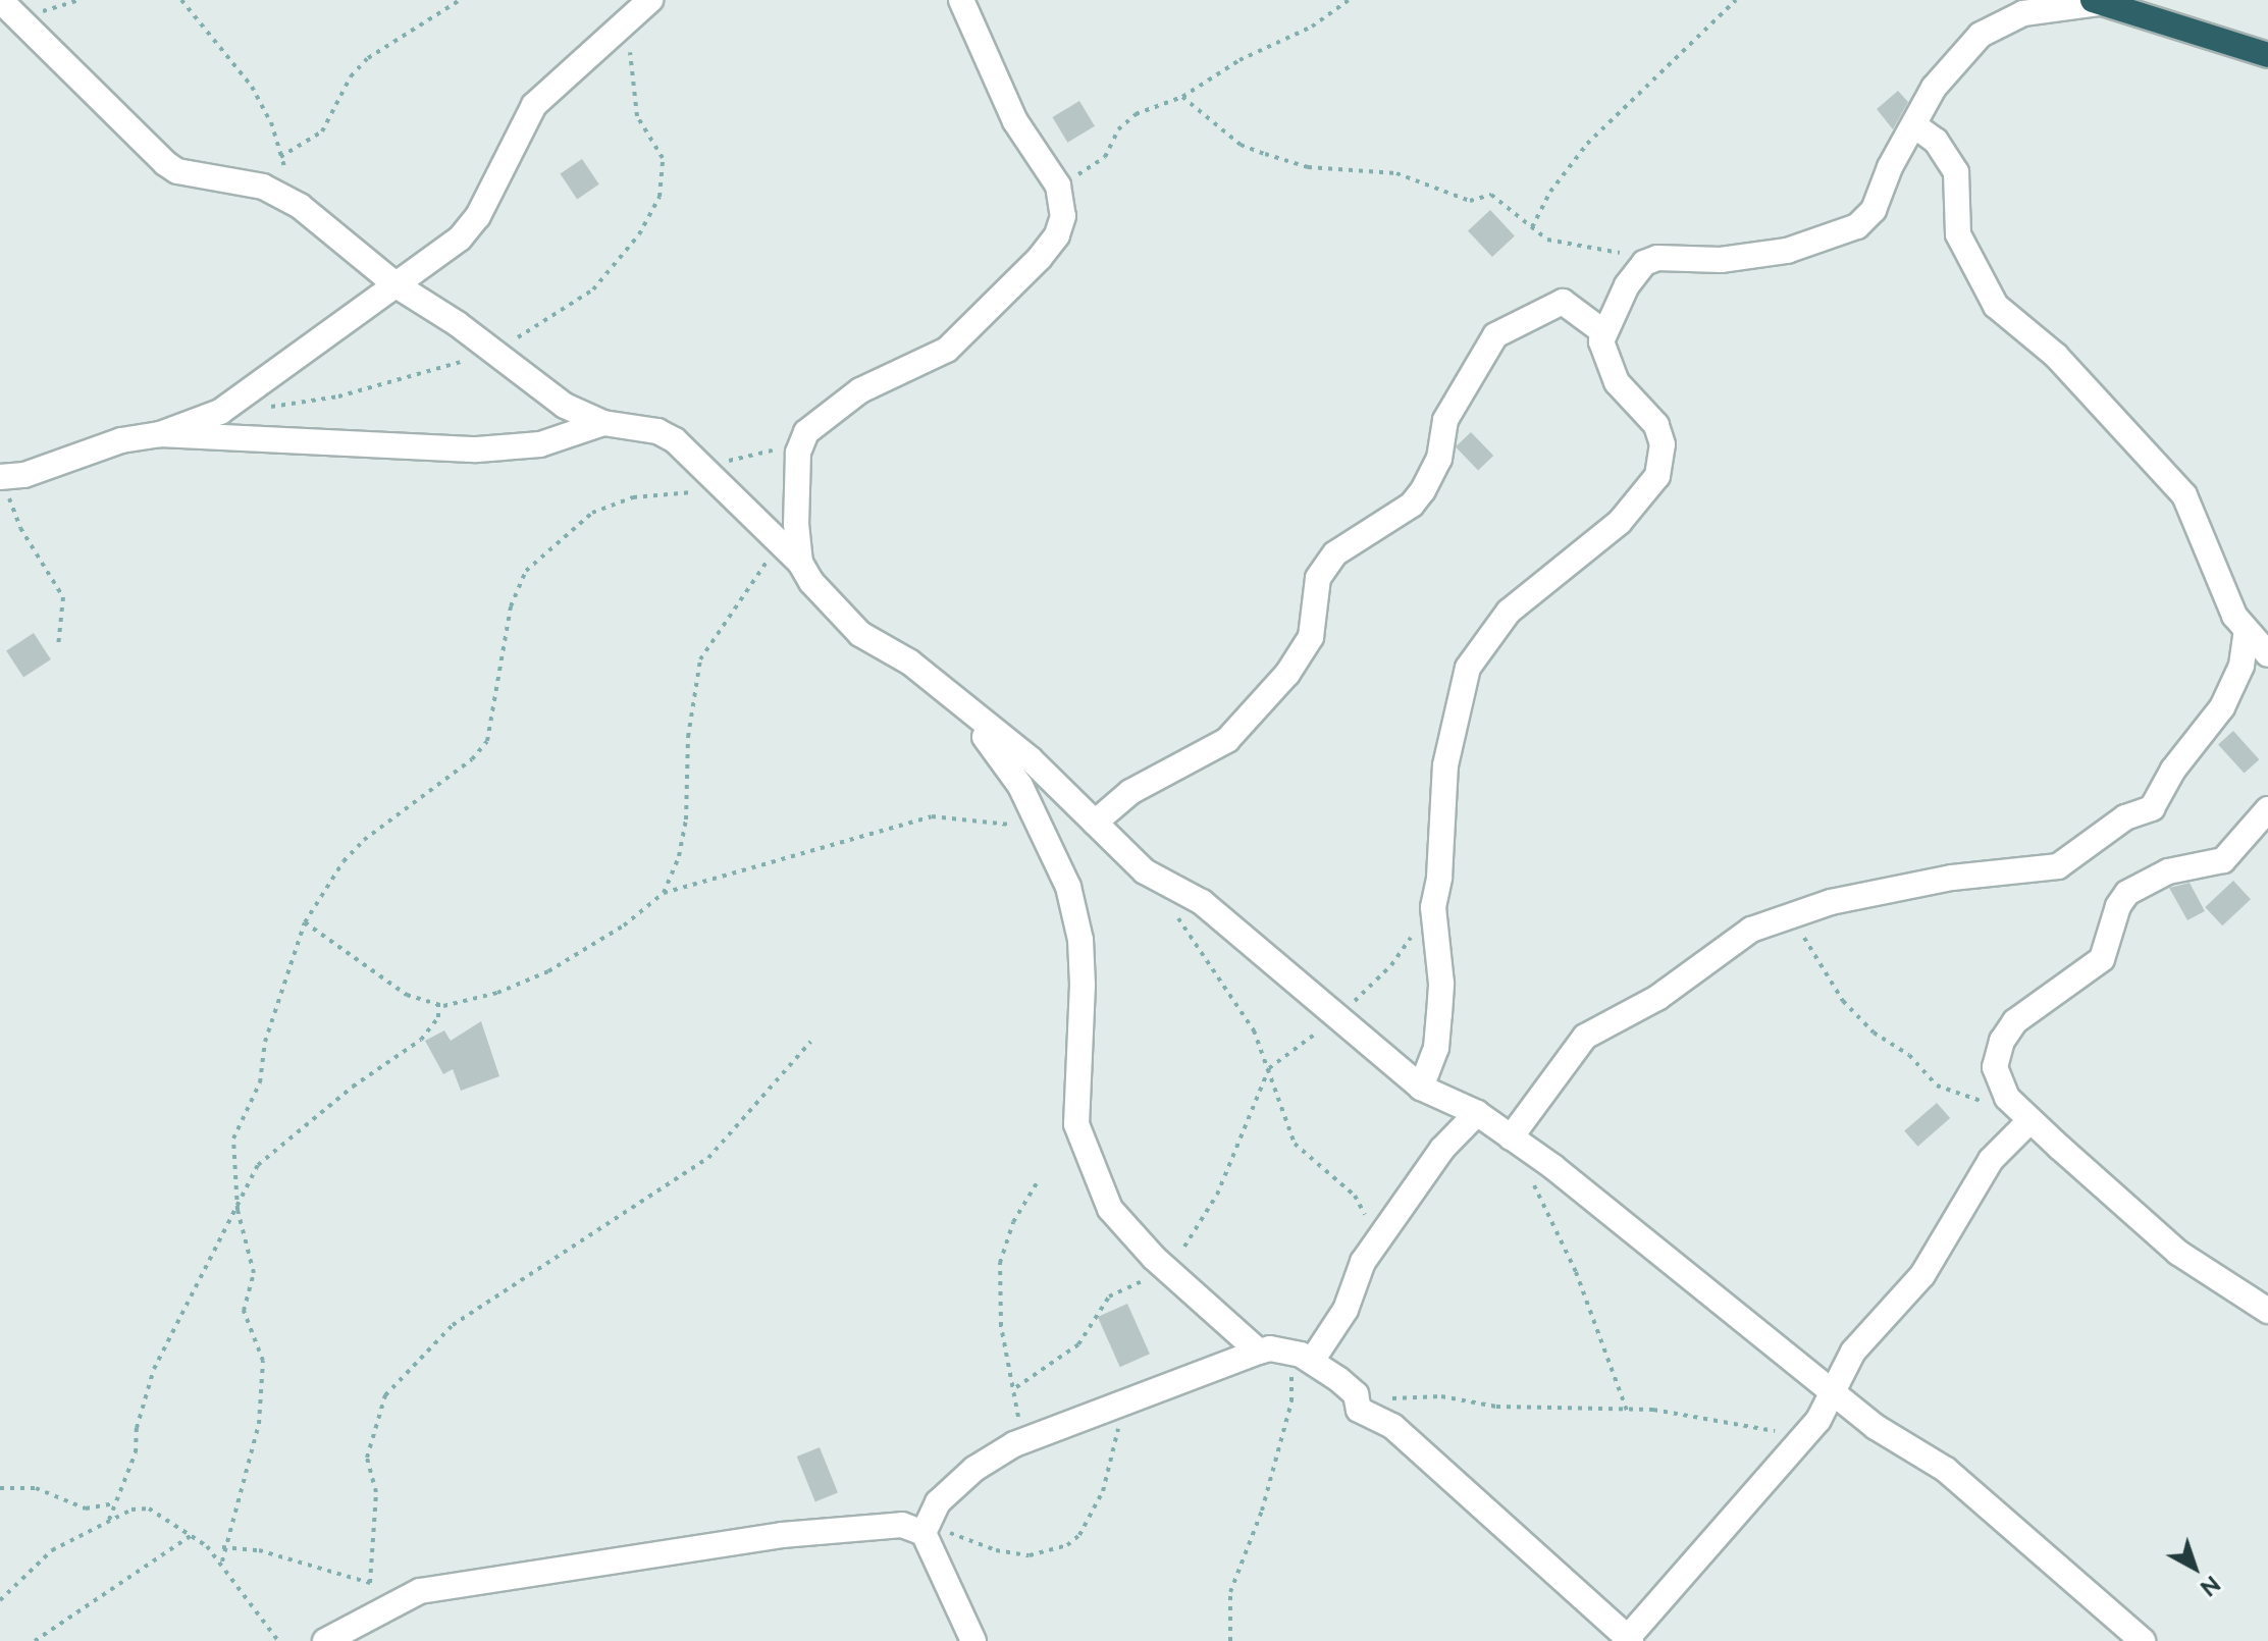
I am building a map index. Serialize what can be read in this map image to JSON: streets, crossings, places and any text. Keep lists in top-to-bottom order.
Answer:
{
  "north": "bottom right"
}
